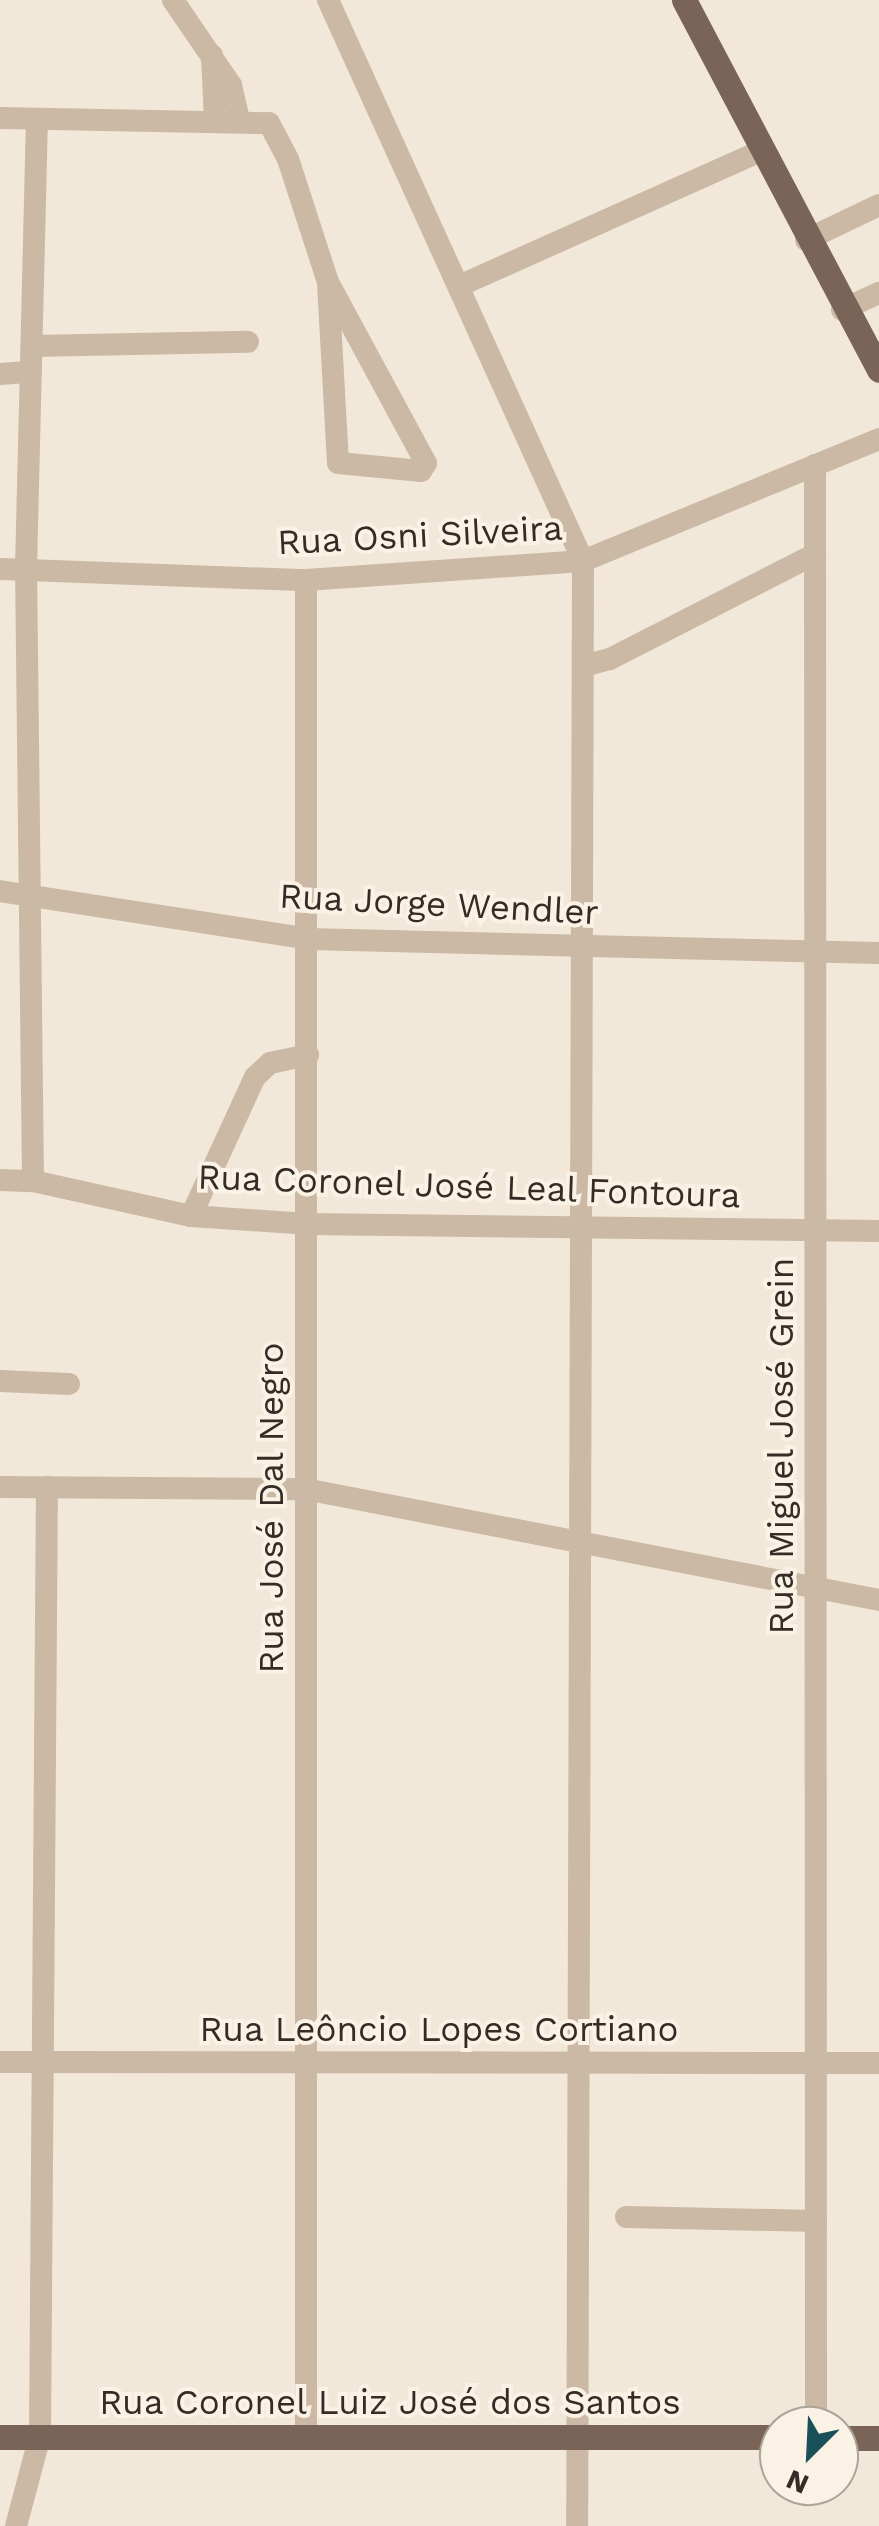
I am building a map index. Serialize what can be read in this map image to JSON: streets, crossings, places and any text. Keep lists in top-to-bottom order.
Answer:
{
  "streets": {
    "main road": ["Rua Coronel Luiz José dos Santos"],
    "street": [
      "Rua Osni Silveira",
      "Rua Jorge Wendler",
      "Rua Coronel José Leal Fontoura",
      "Rua Miguel José Grein",
      "Rua José Dal Negro",
      "Rua Leôncio Lopes Cortiano"
    ]
  },
  "crossings": [
    ["Rua Osni Silveira", "Rua Miguel José Grein"],
    ["Rua Osni Silveira", "Rua José Dal Negro"],
    ["Rua Jorge Wendler", "Rua Miguel José Grein"],
    ["Rua Jorge Wendler", "Rua José Dal Negro"],
    ["Rua Coronel José Leal Fontoura", "Rua Miguel José Grein"],
    ["Rua Coronel José Leal Fontoura", "Rua José Dal Negro"],
    ["Rua Miguel José Grein", "Rua Leôncio Lopes Cortiano"],
    ["Rua José Dal Negro", "Rua Leôncio Lopes Cortiano"],
    ["Rua José Dal Negro", "Rua Coronel Luiz José dos Santos"]
  ],
  "north": "bottom left"
}
